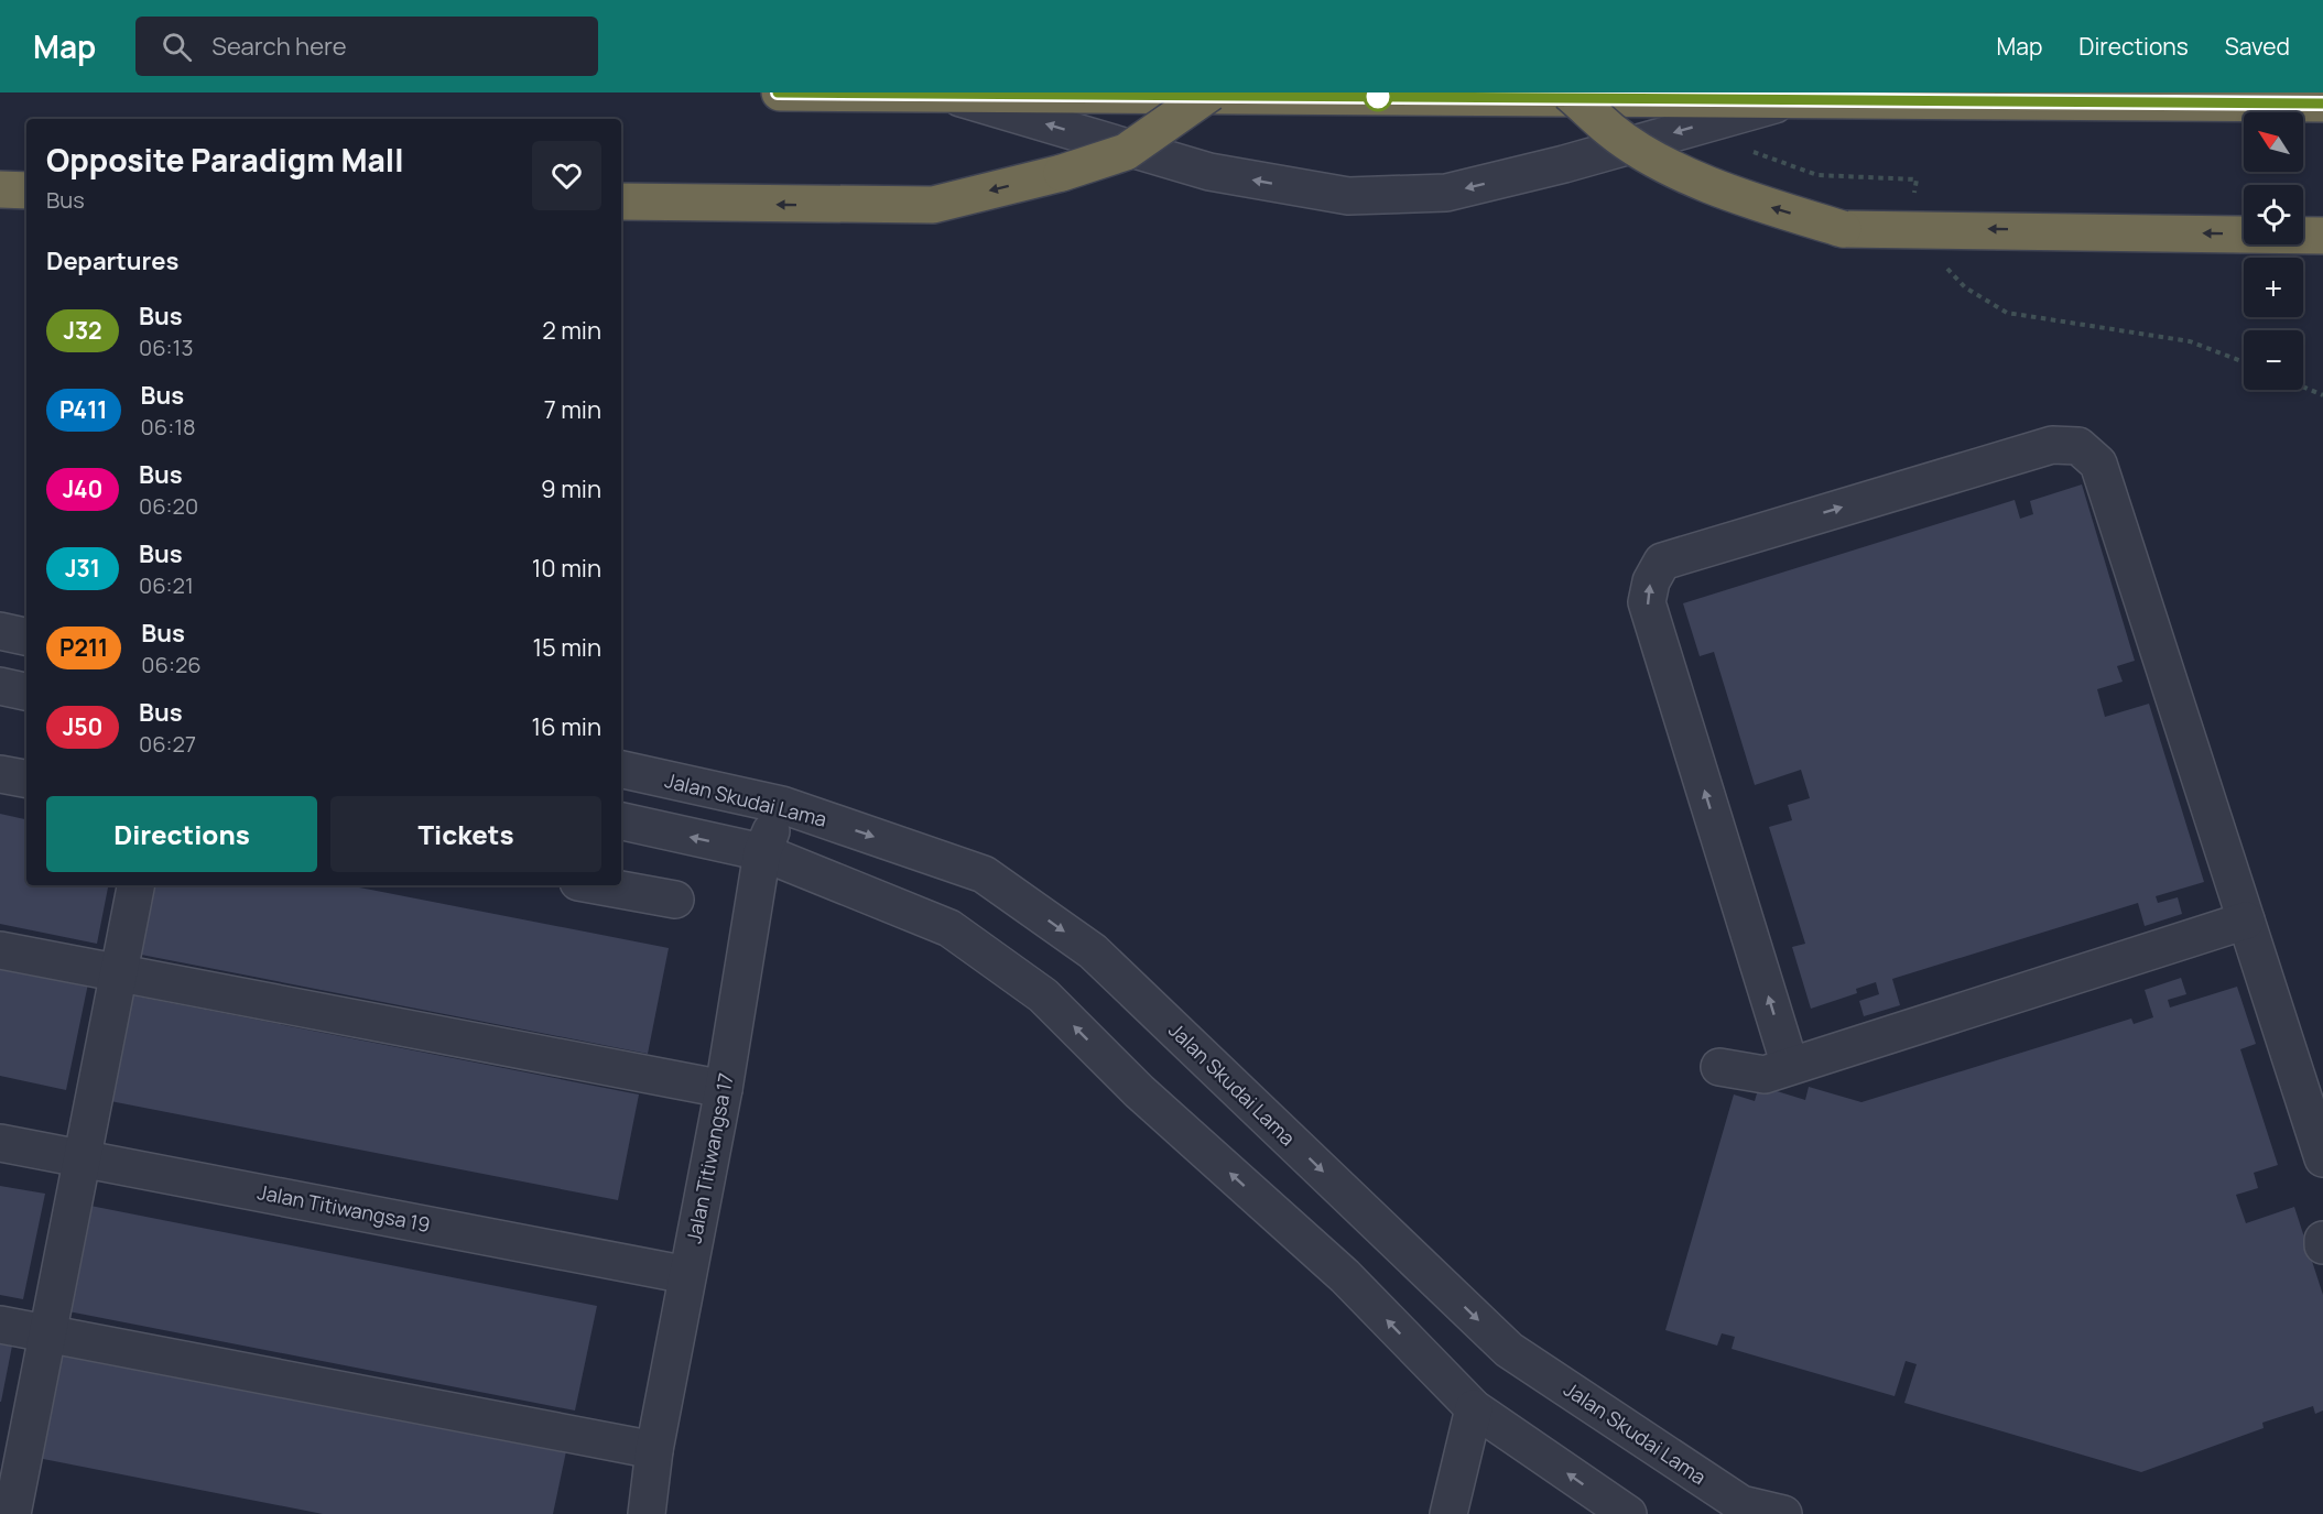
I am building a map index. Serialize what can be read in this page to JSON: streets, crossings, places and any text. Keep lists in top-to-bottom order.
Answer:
{
  "streets": {
    "street": ["Jalan Skudai Lama", "Jalan Titiwangsa 17", "Jalan Titiwangsa 19"]
  },
  "crossings": [
    ["Jalan Skudai Lama", "Jalan Titiwangsa 17"],
    ["Jalan Titiwangsa 17", "Jalan Titiwangsa 19"]
  ],
  "lines": ["bus line J32"],
  "north": "top left",
  "page": {
    "header": "Map",
    "search": "Search here",
    "nav": ["Map", "Directions", "Saved"],
    "map_buttons": ["+", "−"],
    "heading": [
      ["Opposite Paradigm Mall", "Bus"],
      "Departures"
    ],
    "list": [
      {
        "mark": "J32",
        "name": "Bus",
        "note": "06:13",
        "value": "2 min"
      },
      {
        "mark": "P411",
        "name": "Bus",
        "note": "06:18",
        "value": "7 min"
      },
      {
        "mark": "J40",
        "name": "Bus",
        "note": "06:20",
        "value": "9 min"
      },
      {
        "mark": "J31",
        "name": "Bus",
        "note": "06:21",
        "value": "10 min"
      },
      {
        "mark": "P211",
        "name": "Bus",
        "note": "06:26",
        "value": "15 min"
      },
      {
        "mark": "J50",
        "name": "Bus",
        "note": "06:27",
        "value": "16 min"
      }
    ],
    "buttons": ["Directions", "Tickets"]
  }
}
